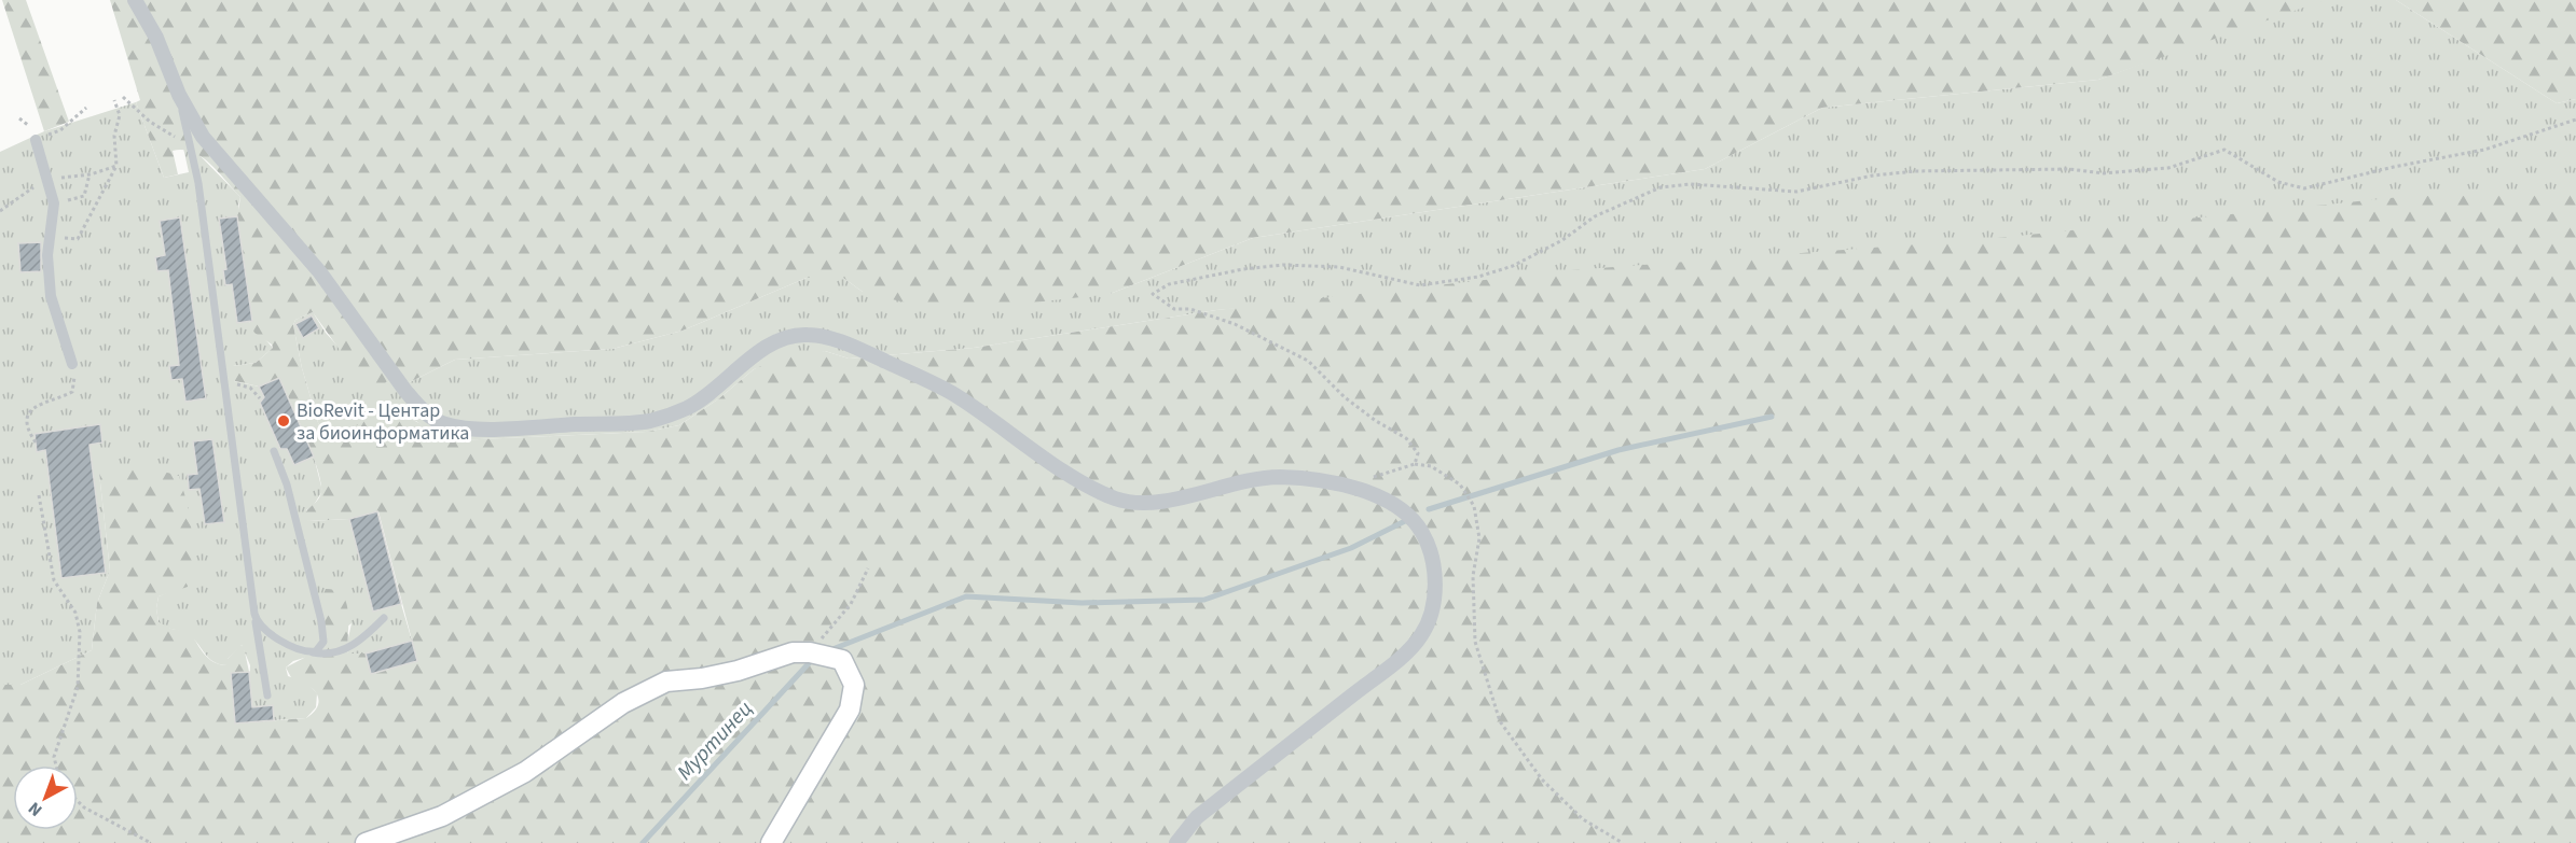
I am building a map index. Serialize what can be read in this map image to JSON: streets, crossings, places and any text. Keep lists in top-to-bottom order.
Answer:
{
  "water": ["Муртинец"],
  "places": ["BioRevit - Центар за биоинформатика"],
  "north": "bottom left"
}
